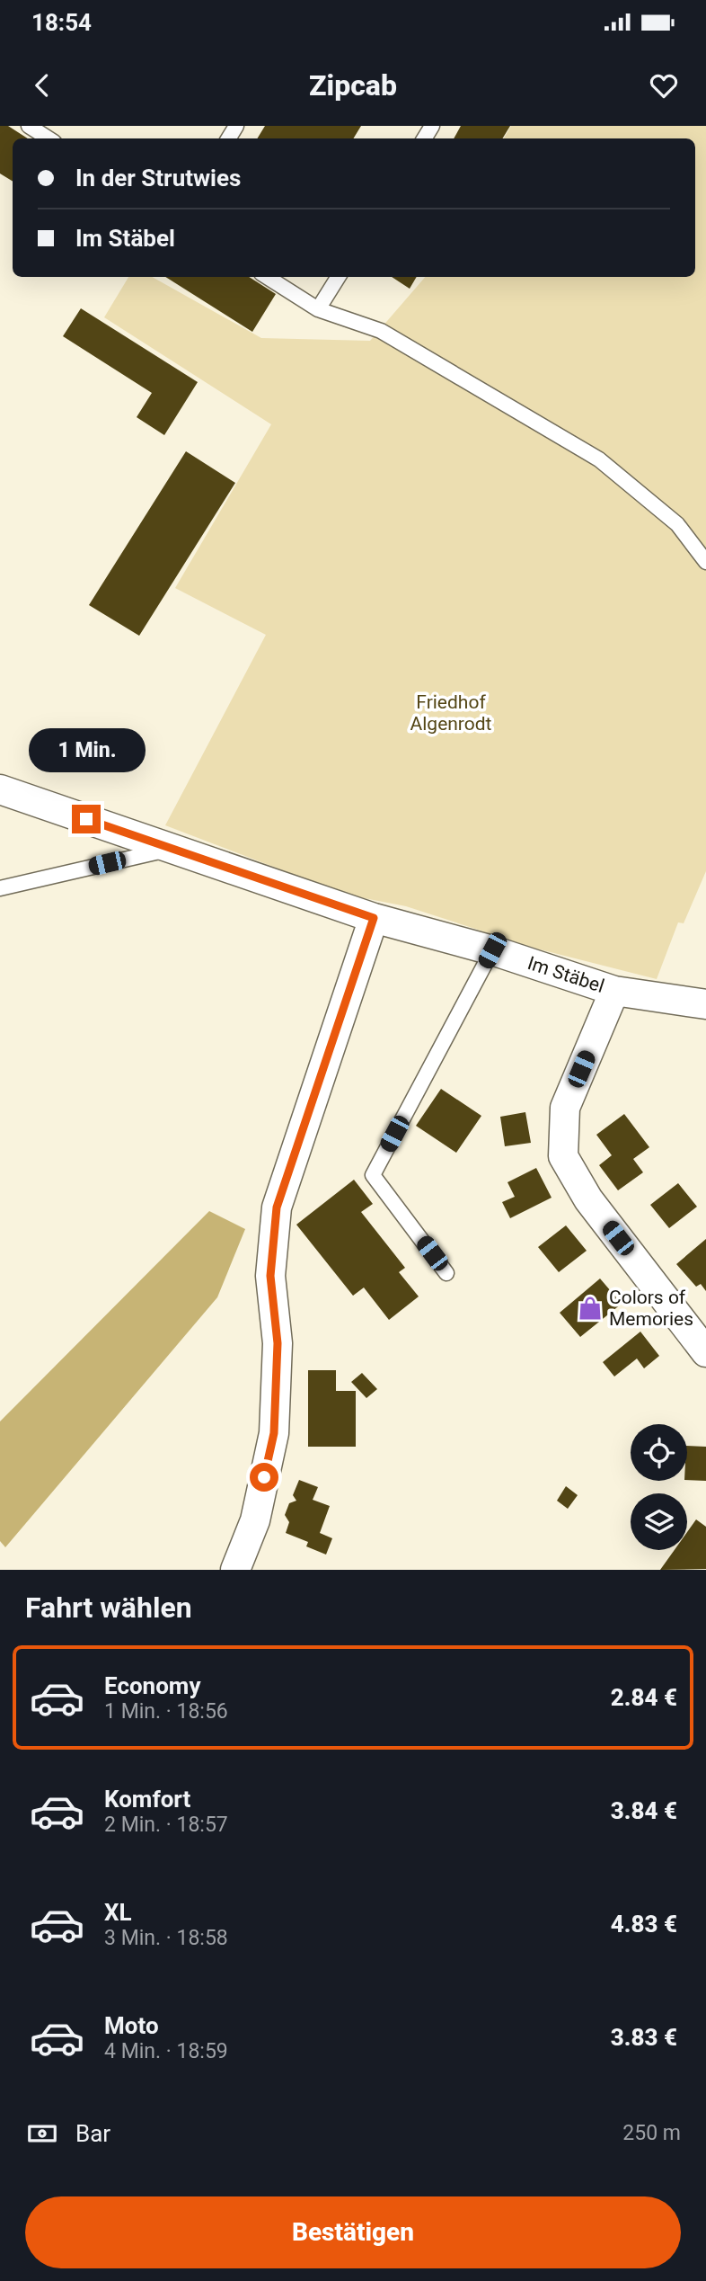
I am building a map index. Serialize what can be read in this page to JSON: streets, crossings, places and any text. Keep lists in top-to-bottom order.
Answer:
{
  "streets": {
    "street": ["Im Stäbel"]
  },
  "parks": ["Friedhof Algenrodt"],
  "places": {
    "shop": ["Colors of Memories"]
  },
  "page": {
    "status": "18:54",
    "header": "Zipcab",
    "banner": ["In der Strutwies", "Im Stäbel"],
    "bubble": "1 Min.",
    "heading": "Fahrt wählen",
    "list": [
      {
        "name": "Economy",
        "note": "1 Min. · 18:56",
        "value": "2.84 €"
      },
      {
        "name": "Komfort",
        "note": "2 Min. · 18:57",
        "value": "3.84 €"
      },
      {
        "name": "XL",
        "note": "3 Min. · 18:58",
        "value": "4.83 €"
      },
      {
        "name": "Moto",
        "note": "4 Min. · 18:59",
        "value": "3.83 €"
      }
    ],
    "pay": ["Bar", "250 m"],
    "buttons": "Bestätigen"
  }
}
